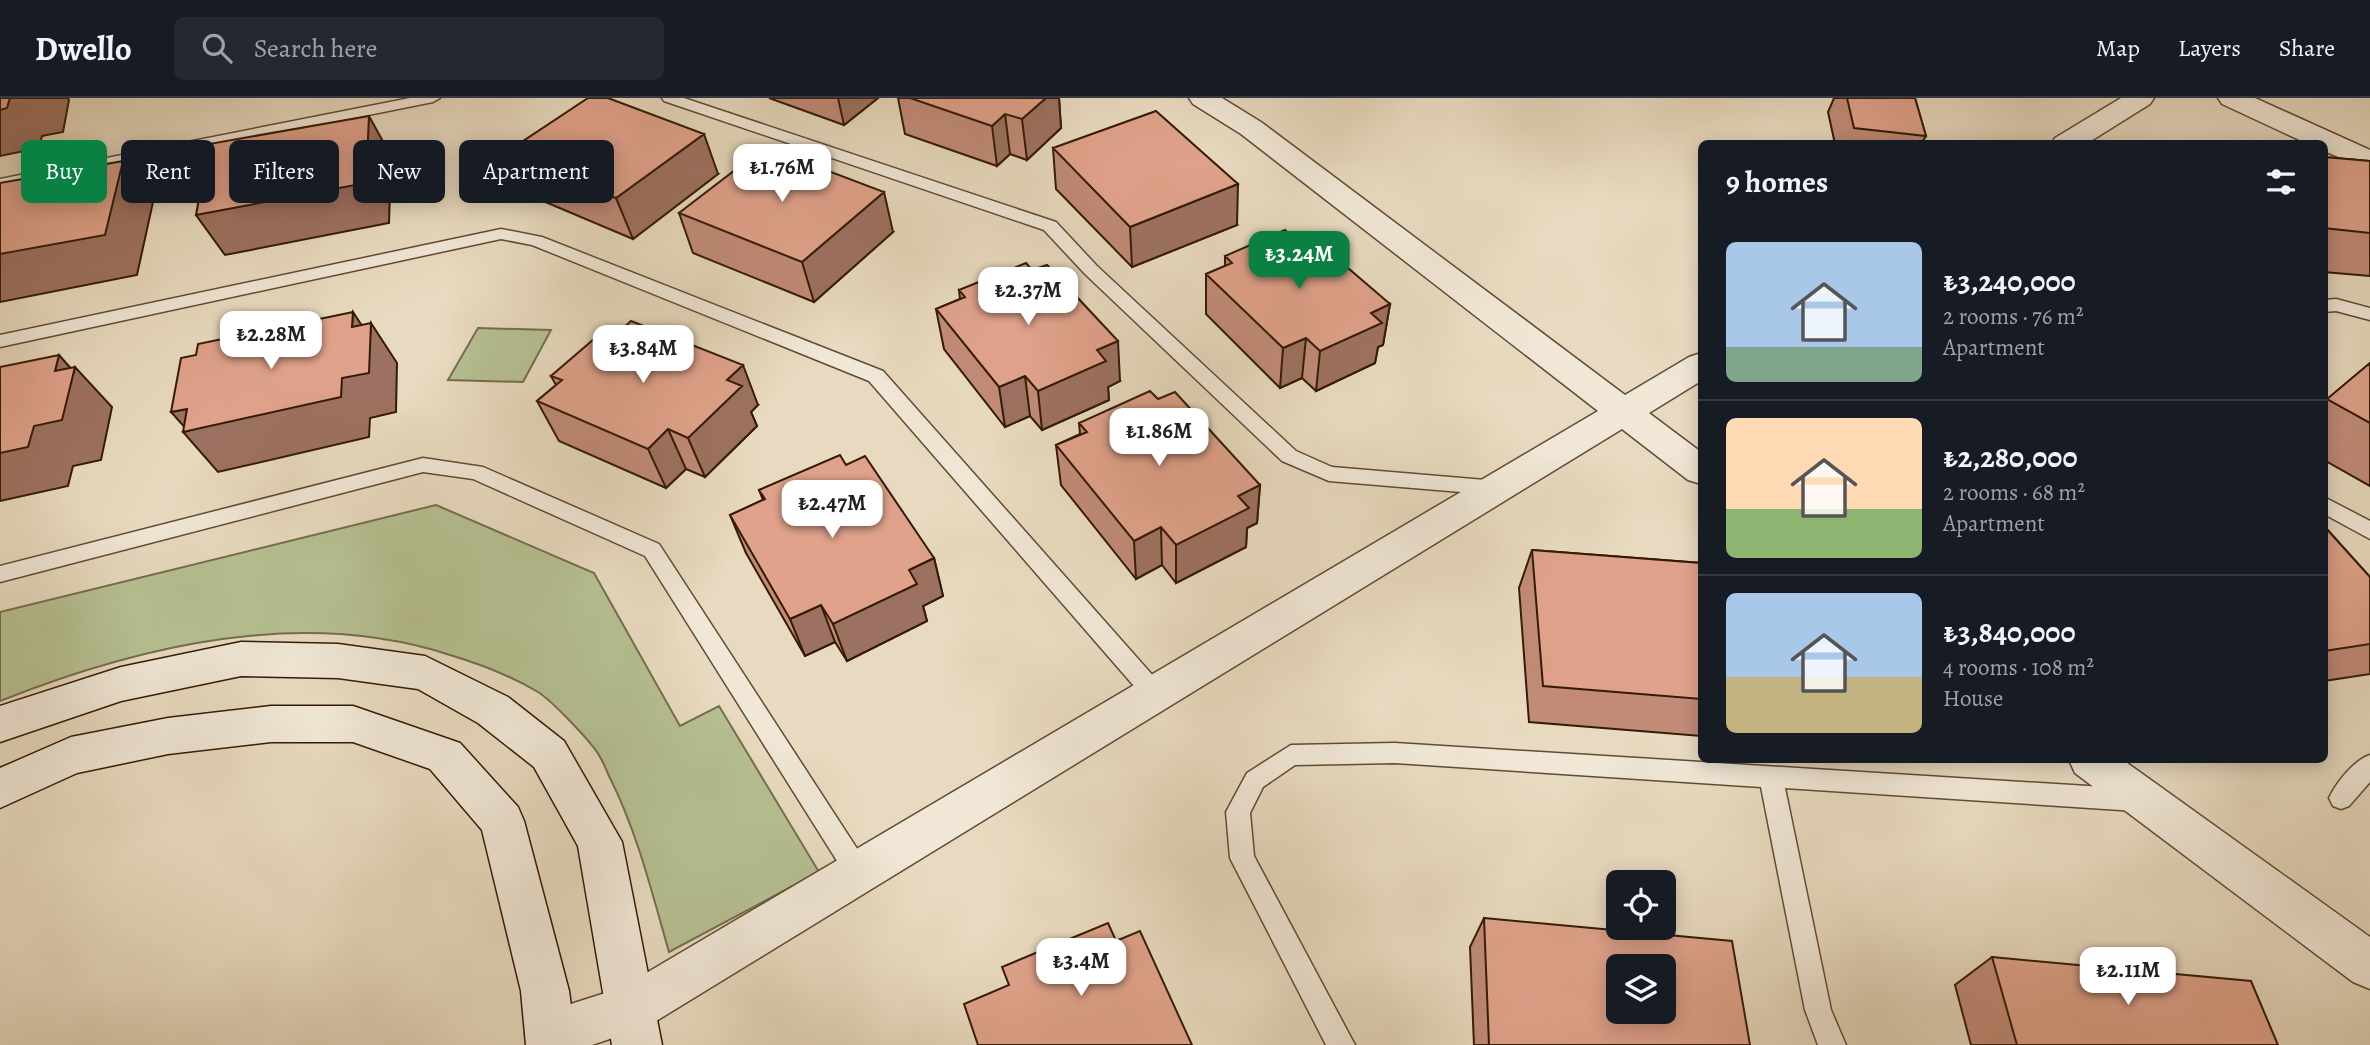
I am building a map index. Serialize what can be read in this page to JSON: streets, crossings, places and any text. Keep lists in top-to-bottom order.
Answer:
{
  "page": {
    "header": "Dwello",
    "search": "Search here",
    "nav": ["Map", "Layers", "Share"],
    "chip": [
      "Buy",
      "Rent",
      "Filters",
      "New",
      "Apartment"
    ],
    "heading": "9 homes",
    "price": [
      "₺1.76M",
      "₺3.24M",
      "₺2.37M",
      "₺2.28M",
      "₺3.84M",
      "₺1.86M",
      "₺2.47M",
      "₺3.4M",
      "₺2.11M"
    ],
    "list": [
      {
        "name": "₺3,240,000",
        "note": "2 rooms · 76 m² · Apartment"
      },
      {
        "name": "₺2,280,000",
        "note": "2 rooms · 68 m² · Apartment"
      },
      {
        "name": "₺3,840,000",
        "note": "4 rooms · 108 m² · House"
      }
    ]
  }
}
